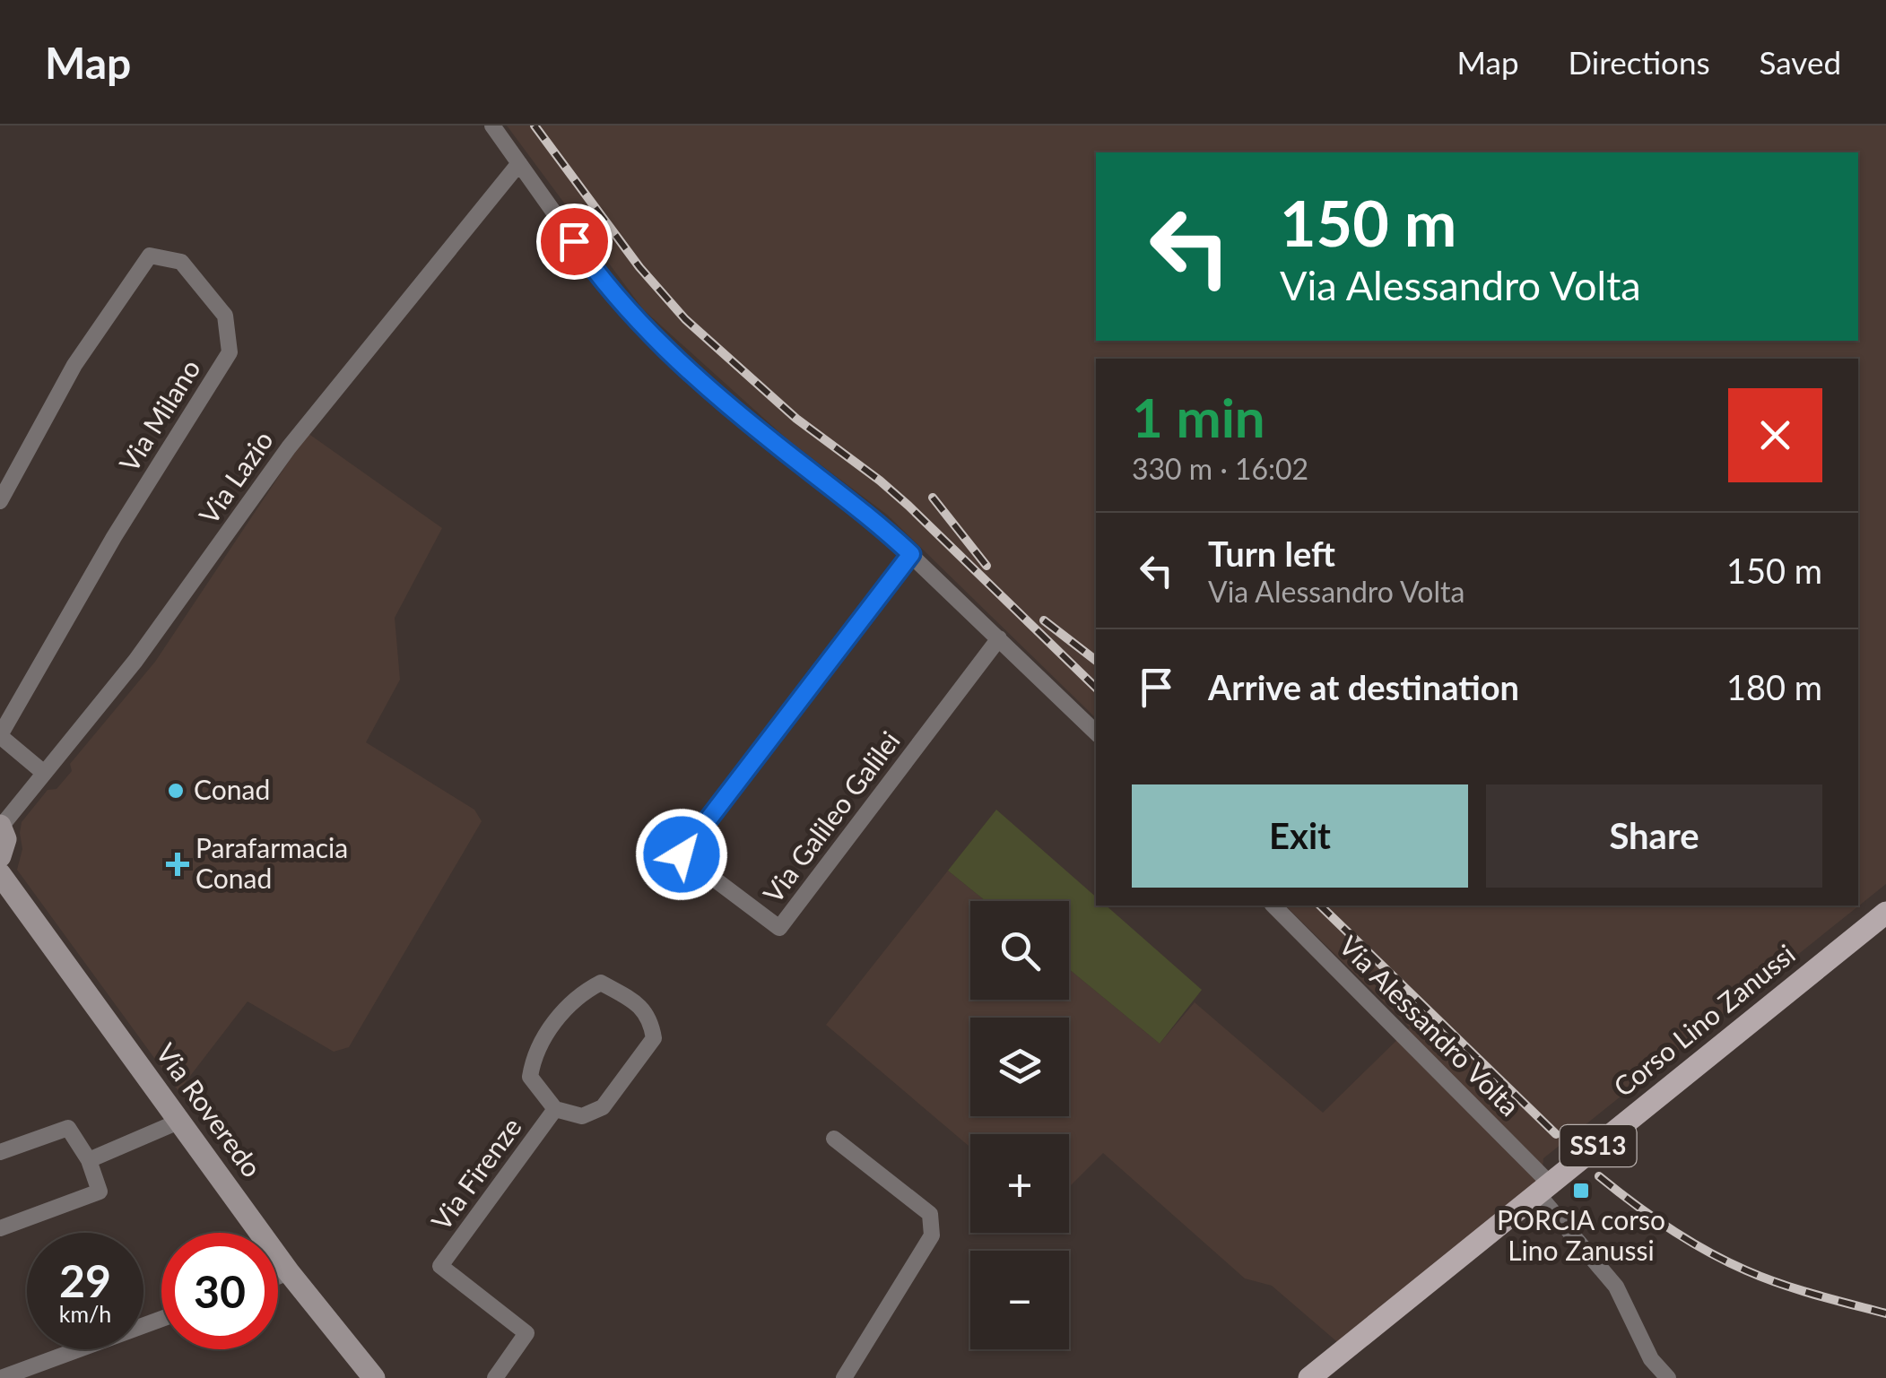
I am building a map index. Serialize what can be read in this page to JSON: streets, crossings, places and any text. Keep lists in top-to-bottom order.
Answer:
{
  "streets": {
    "main road": ["Corso Lino Zanussi", "Via Roveredo", "SS13"],
    "street": [
      "Via Milano",
      "Via Lazio",
      "Via Galileo Galilei",
      "Via Alessandro Volta",
      "Via Firenze"
    ]
  },
  "crossings": [
    ["Via Milano", "Via Lazio"],
    ["Corso Lino Zanussi", "Via Alessandro Volta"]
  ],
  "places": {
    "other": ["Conad"],
    "health": ["Parafarmacia Conad"],
    "transit": ["PORCIA corso Lino Zanussi"]
  },
  "page": {
    "header": "Map",
    "nav": ["Map", "Directions", "Saved"],
    "turn": ["150 m", "Via Alessandro Volta"],
    "heading": ["1 min", "330 m · 16:02"],
    "list": [
      {
        "name": "Turn left",
        "note": "Via Alessandro Volta",
        "value": "150 m"
      },
      {
        "name": "Arrive at destination",
        "value": "180 m"
      }
    ],
    "buttons": ["Exit", "Share"],
    "map_buttons": ["+", "−"],
    "speed": "29 km/h",
    "limit": "30"
  }
}
